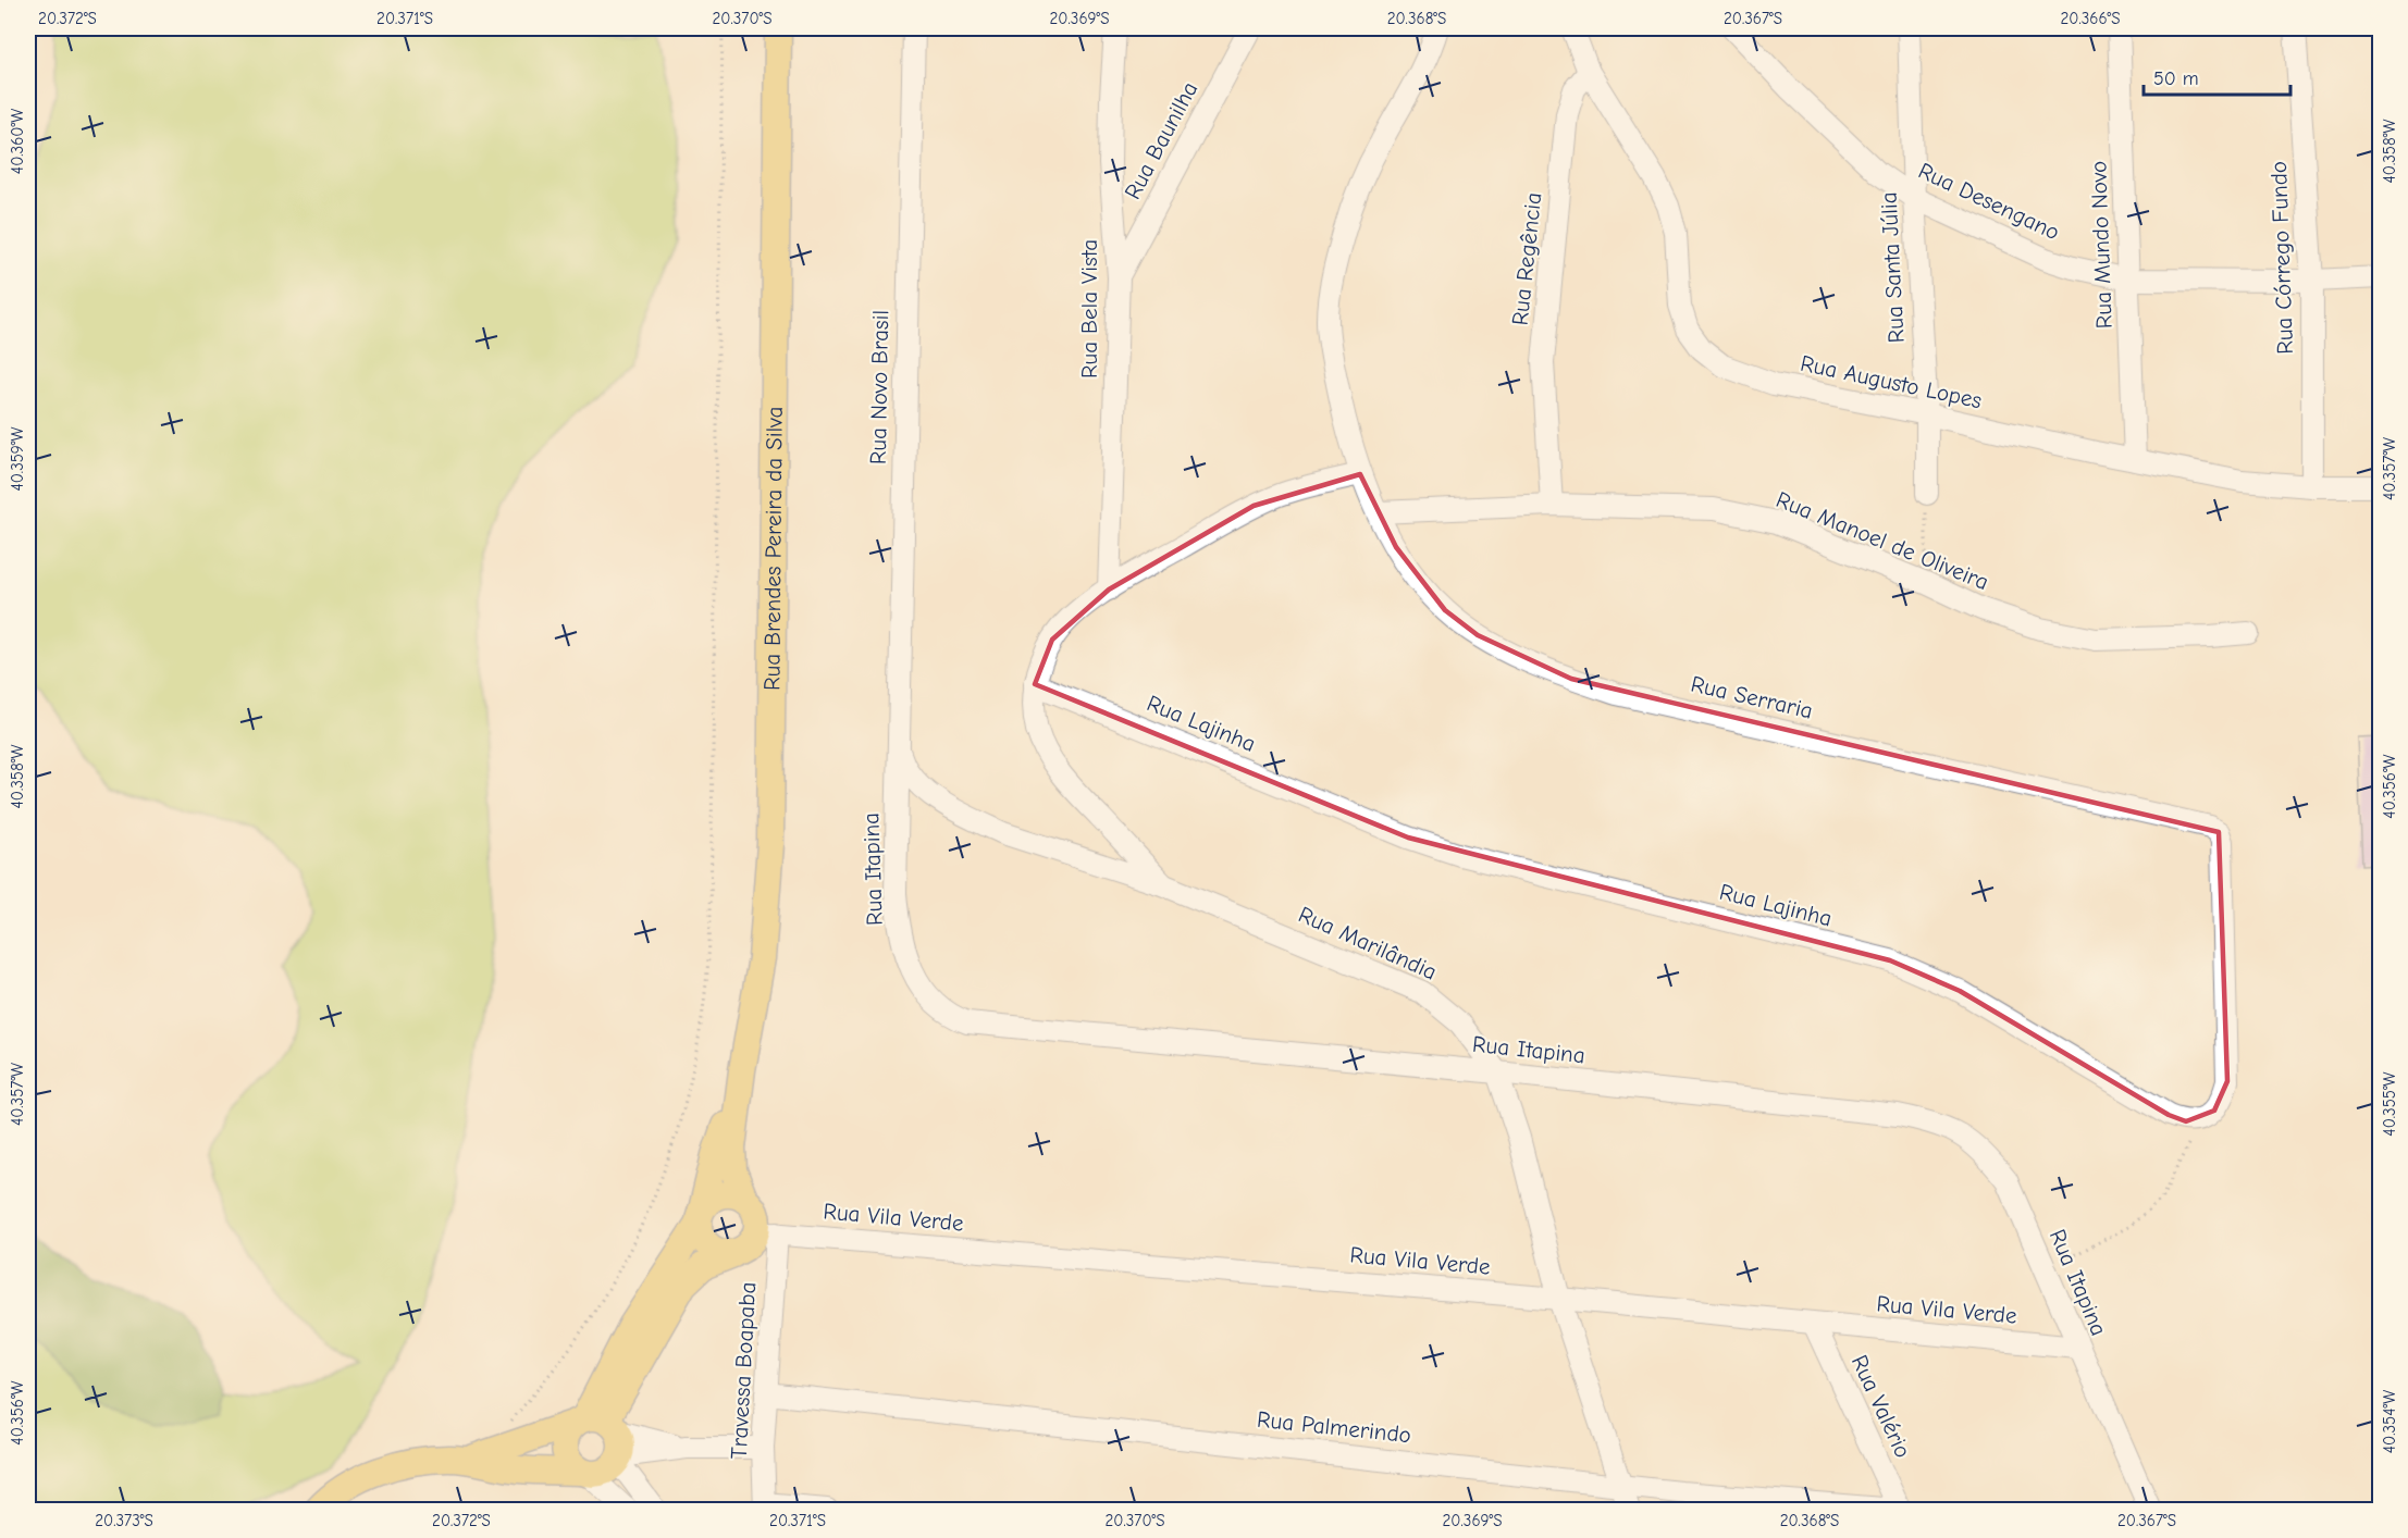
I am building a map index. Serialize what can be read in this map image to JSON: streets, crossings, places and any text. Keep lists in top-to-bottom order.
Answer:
{
  "streets": {
    "main road": ["Rua Brendes Pereira da Silva"],
    "street": [
      "Rua Baunilha",
      "Rua Desengano",
      "Rua Mundo Novo",
      "Rua Córrego Fundo",
      "Rua Regência",
      "Rua Santa Júlia",
      "Rua Bela Vista",
      "Rua Augusto Lopes",
      "Rua Novo Brasil",
      "Rua Manoel de Oliveira",
      "Rua Serraria",
      "Rua Lajinha",
      "Rua Itapina",
      "Rua Marilândia",
      "Rua Vila Verde",
      "Travessa Boapaba",
      "Rua Valério",
      "Rua Palmerindo"
    ]
  },
  "crossings": [
    ["Rua Baunilha", "Rua Bela Vista"],
    ["Rua Desengano", "Rua Mundo Novo"],
    ["Rua Desengano", "Rua Córrego Fundo"],
    ["Rua Desengano", "Rua Santa Júlia"],
    ["Rua Mundo Novo", "Rua Augusto Lopes"],
    ["Rua Córrego Fundo", "Rua Augusto Lopes"],
    ["Rua Regência", "Rua Augusto Lopes"],
    ["Rua Regência", "Rua Manoel de Oliveira"],
    ["Rua Santa Júlia", "Rua Augusto Lopes"],
    ["Rua Novo Brasil", "Rua Itapina"],
    ["Rua Novo Brasil", "Rua Marilândia"],
    ["Rua Manoel de Oliveira", "Rua Serraria"],
    ["Rua Brendes Pereira da Silva", "Rua Vila Verde"],
    ["Rua Brendes Pereira da Silva", "Travessa Boapaba"],
    ["Rua Serraria", "Rua Lajinha"],
    ["Rua Itapina", "Rua Marilândia"],
    ["Rua Itapina", "Rua Vila Verde"],
    ["Rua Marilândia", "Rua Vila Verde"],
    ["Rua Marilândia", "Rua Palmerindo"],
    ["Rua Vila Verde", "Travessa Boapaba"],
    ["Rua Vila Verde", "Rua Valério"],
    ["Travessa Boapaba", "Rua Palmerindo"],
    ["Rua Valério", "Rua Palmerindo"]
  ],
  "scale_bar": "50 m",
  "coordinates": [
    "20.372°S",
    "20.371°S",
    "20.370°S",
    "20.369°S",
    "20.368°S",
    "20.367°S",
    "20.366°S",
    "40.360°W",
    "40.358°W",
    "40.359°W",
    "40.357°W",
    "40.356°W",
    "40.355°W",
    "40.354°W",
    "20.373°S"
  ]
}
